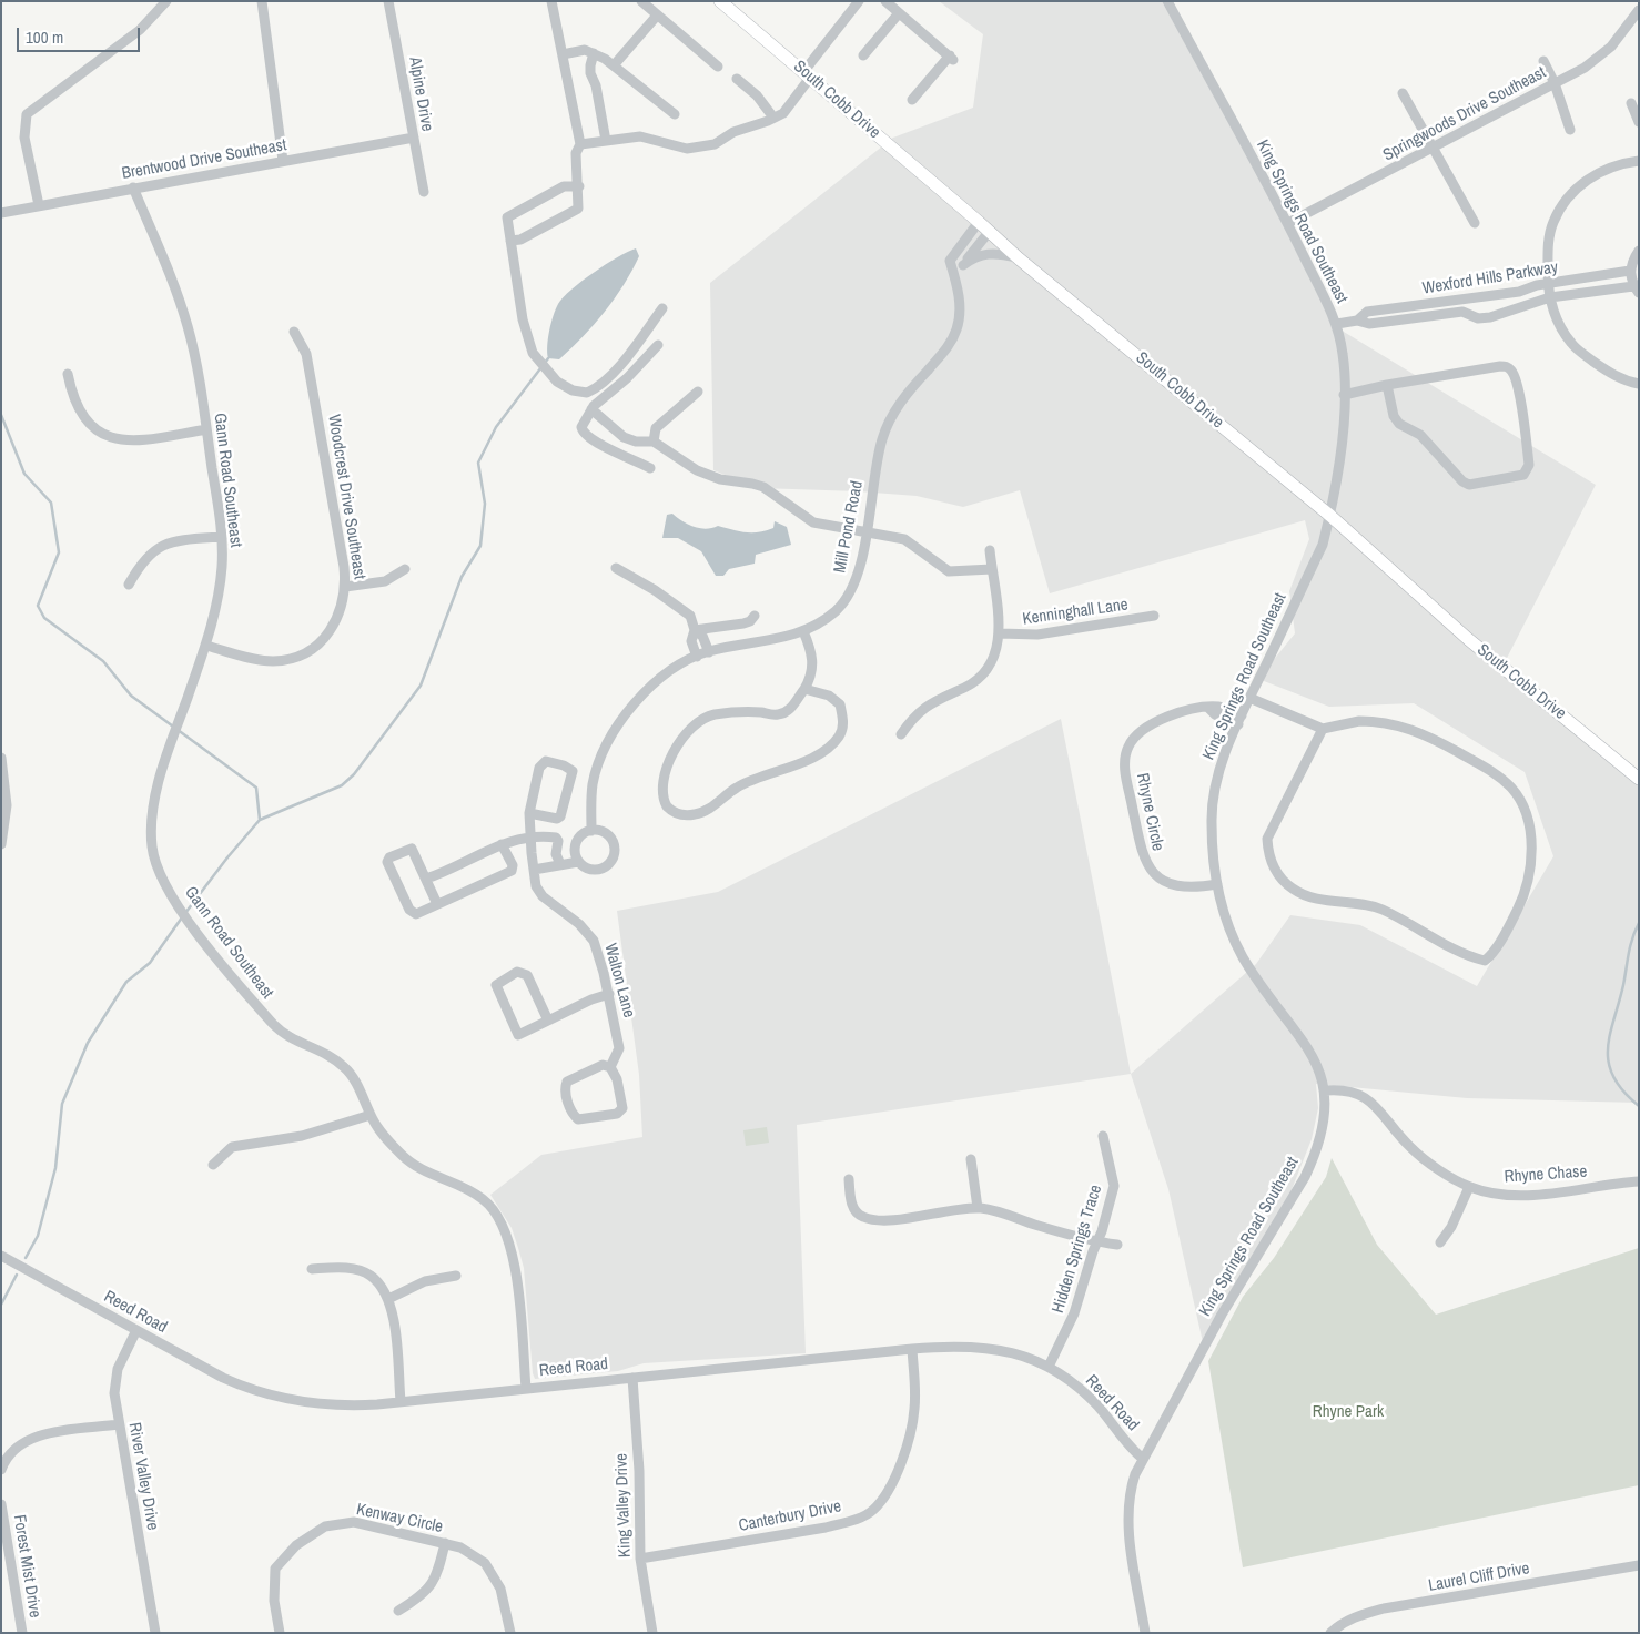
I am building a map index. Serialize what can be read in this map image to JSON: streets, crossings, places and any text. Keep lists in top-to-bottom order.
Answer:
{
  "streets": {
    "main road": ["South Cobb Drive"],
    "street": [
      "Alpine Drive",
      "Springwoods Drive Southeast",
      "Brentwood Drive Southeast",
      "King Springs Road Southeast",
      "Wexford Hills Parkway",
      "Gann Road Southeast",
      "Woodcrest Drive Southeast",
      "Mill Pond Road",
      "Kenninghall Lane",
      "Rhyne Circle",
      "Walton Lane",
      "Rhyne Chase",
      "Hidden Springs Trace",
      "Reed Road",
      "River Valley Drive",
      "King Valley Drive",
      "Canterbury Drive",
      "Kenway Circle",
      "Forest Mist Drive",
      "Laurel Cliff Drive"
    ]
  },
  "crossings": [
    ["Alpine Drive", "Brentwood Drive Southeast"],
    ["South Cobb Drive", "King Springs Road Southeast"],
    ["South Cobb Drive", "Mill Pond Road"],
    ["Springwoods Drive Southeast", "King Springs Road Southeast"],
    ["Brentwood Drive Southeast", "Gann Road Southeast"],
    ["King Springs Road Southeast", "Wexford Hills Parkway"],
    ["King Springs Road Southeast", "Rhyne Circle"],
    ["King Springs Road Southeast", "Rhyne Chase"],
    ["King Springs Road Southeast", "Reed Road"],
    ["Gann Road Southeast", "Woodcrest Drive Southeast"],
    ["Gann Road Southeast", "Reed Road"],
    ["Hidden Springs Trace", "Reed Road"],
    ["Reed Road", "River Valley Drive"],
    ["Reed Road", "King Valley Drive"],
    ["Reed Road", "Canterbury Drive"],
    ["King Valley Drive", "Canterbury Drive"]
  ],
  "parks": ["Rhyne Park"],
  "scale_bar": "100 m"
}
